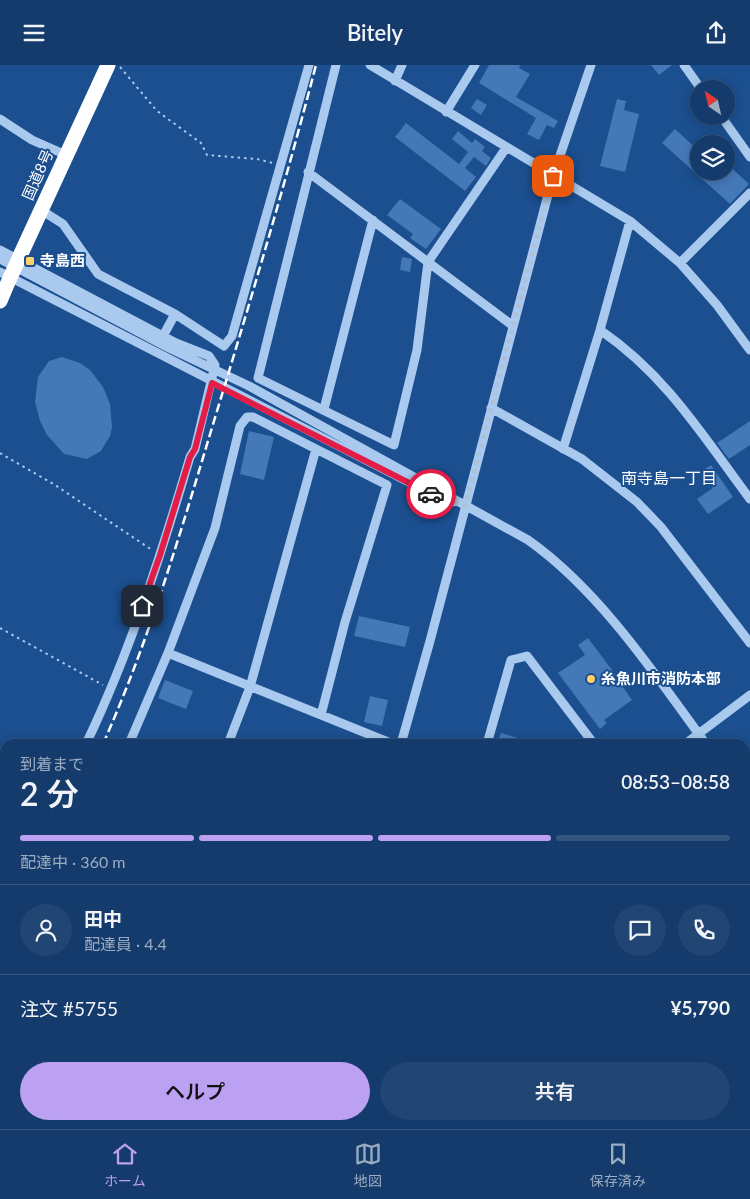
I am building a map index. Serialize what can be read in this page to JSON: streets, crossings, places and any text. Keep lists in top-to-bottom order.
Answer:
{
  "streets": {
    "highway": ["国道8号"]
  },
  "districts": ["南寺島一丁目"],
  "places": {
    "transit": ["寺島西"],
    "other": ["糸魚川市消防本部"]
  },
  "north": "top left",
  "page": {
    "header": "Bitely",
    "heading": ["2 分", "到着まで", "08:53–08:58"],
    "panel": [
      "田中",
      "配達員 · 4.4",
      "注文 #5755",
      "¥5,790"
    ],
    "bar": "配達中 · 360 m",
    "buttons": ["ヘルプ", "共有"],
    "tabs": ["ホーム", "地図", "保存済み"]
  }
}
